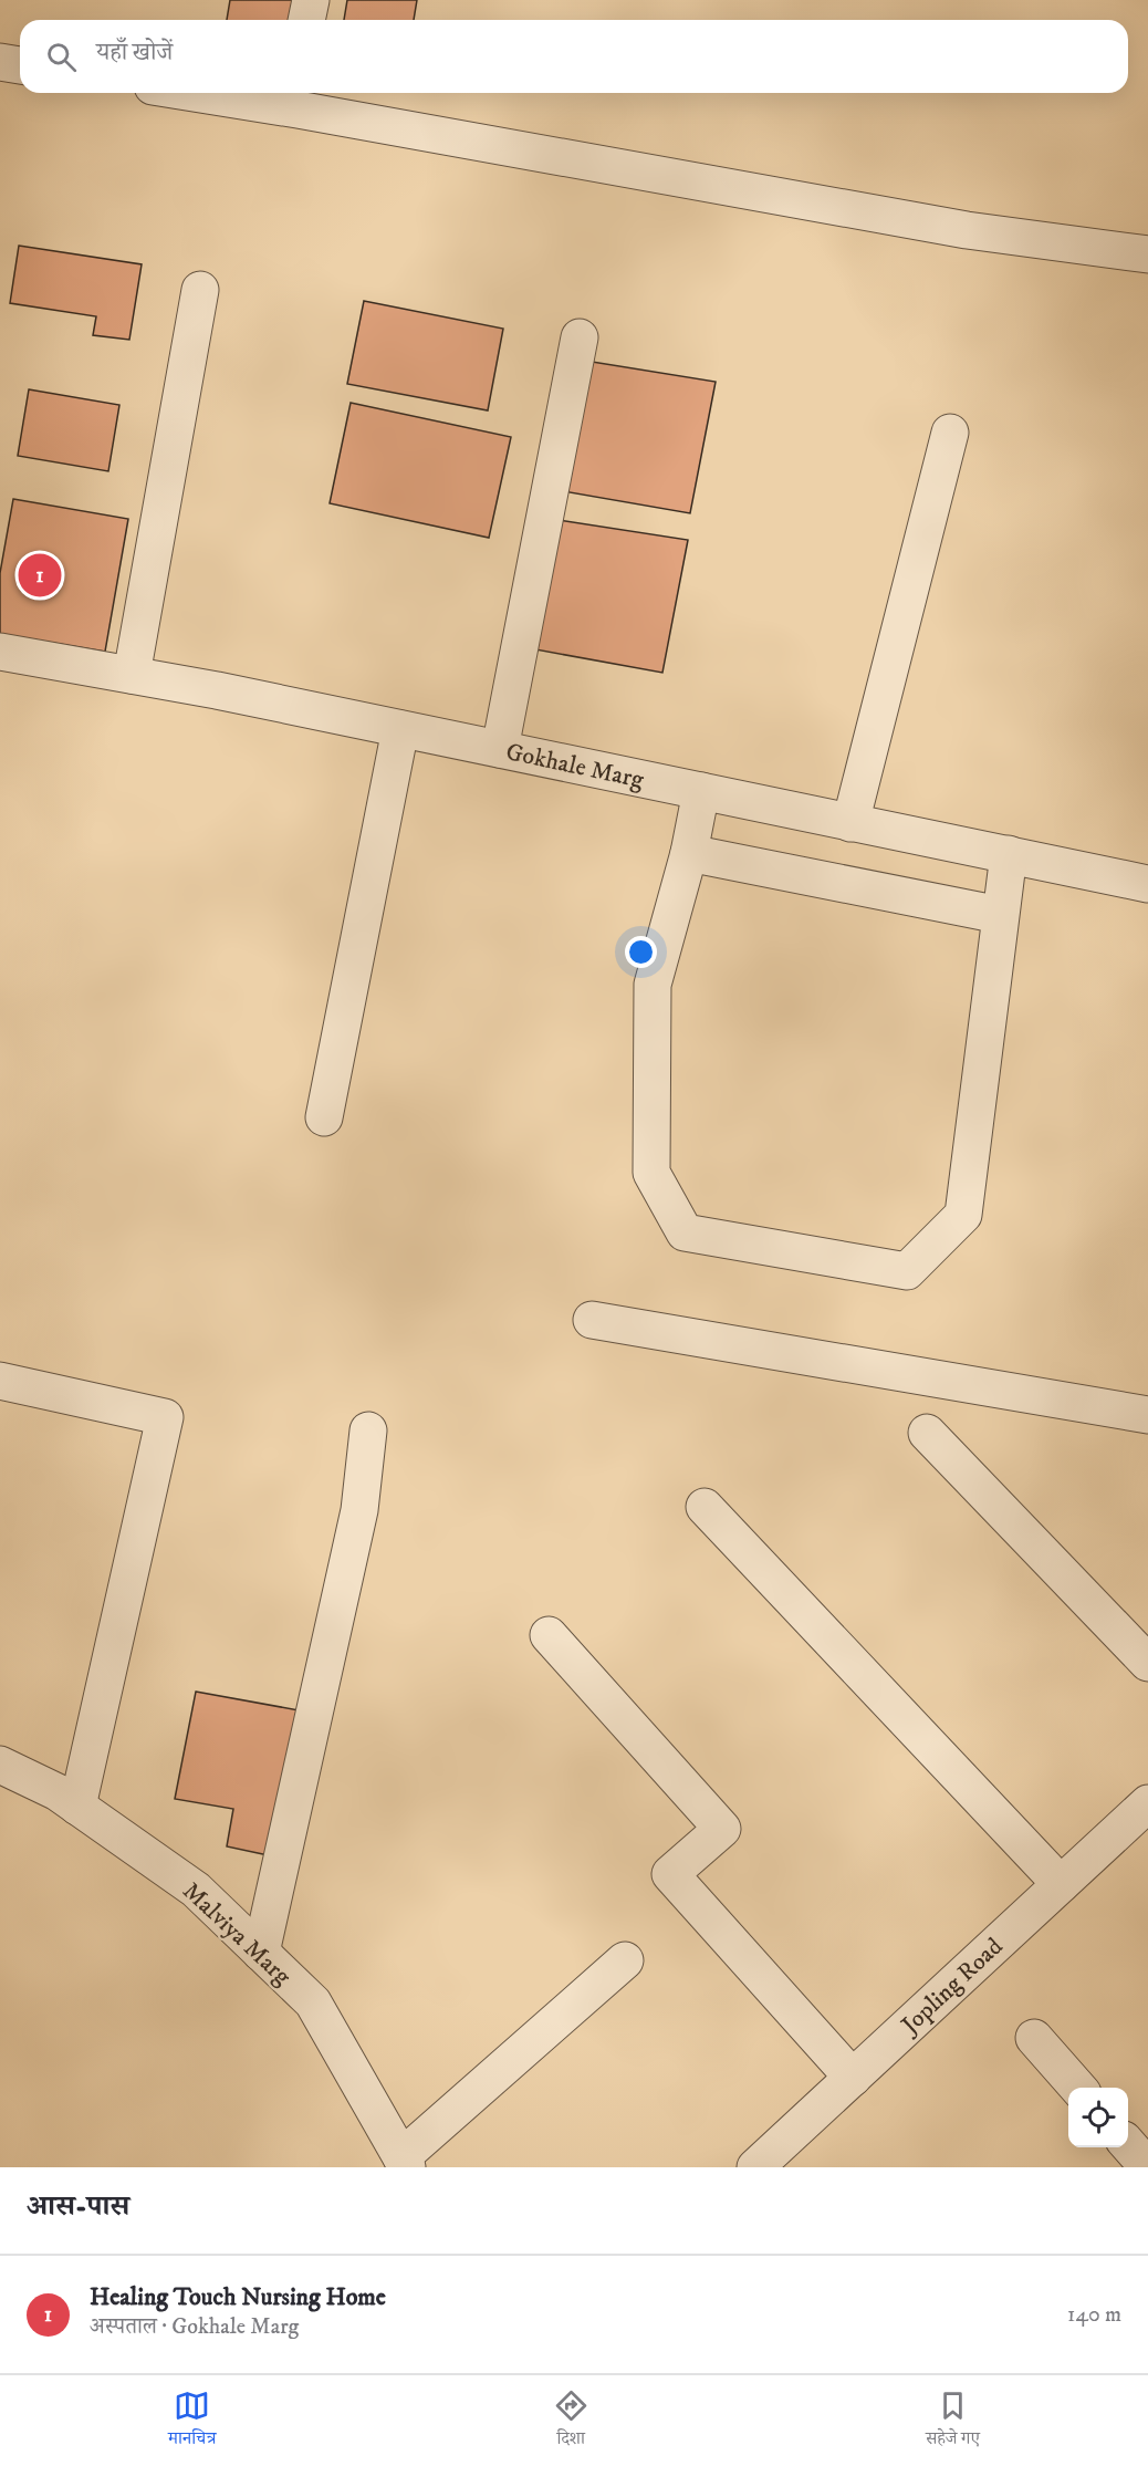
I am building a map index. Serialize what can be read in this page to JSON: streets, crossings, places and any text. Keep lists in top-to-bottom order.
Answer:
{
  "streets": {
    "street": ["Gokhale Marg", "Malviya Marg", "Jopling Road"]
  },
  "page": {
    "search": "यहाँ खोजें",
    "pins": "1",
    "heading": "आस-पास",
    "list": [
      {
        "mark": "1",
        "name": "Healing Touch Nursing Home",
        "note": "अस्पताल · Gokhale Marg",
        "value": "140 m"
      }
    ],
    "nav": ["मानचित्र", "दिशा", "सहेजे गए"]
  }
}
